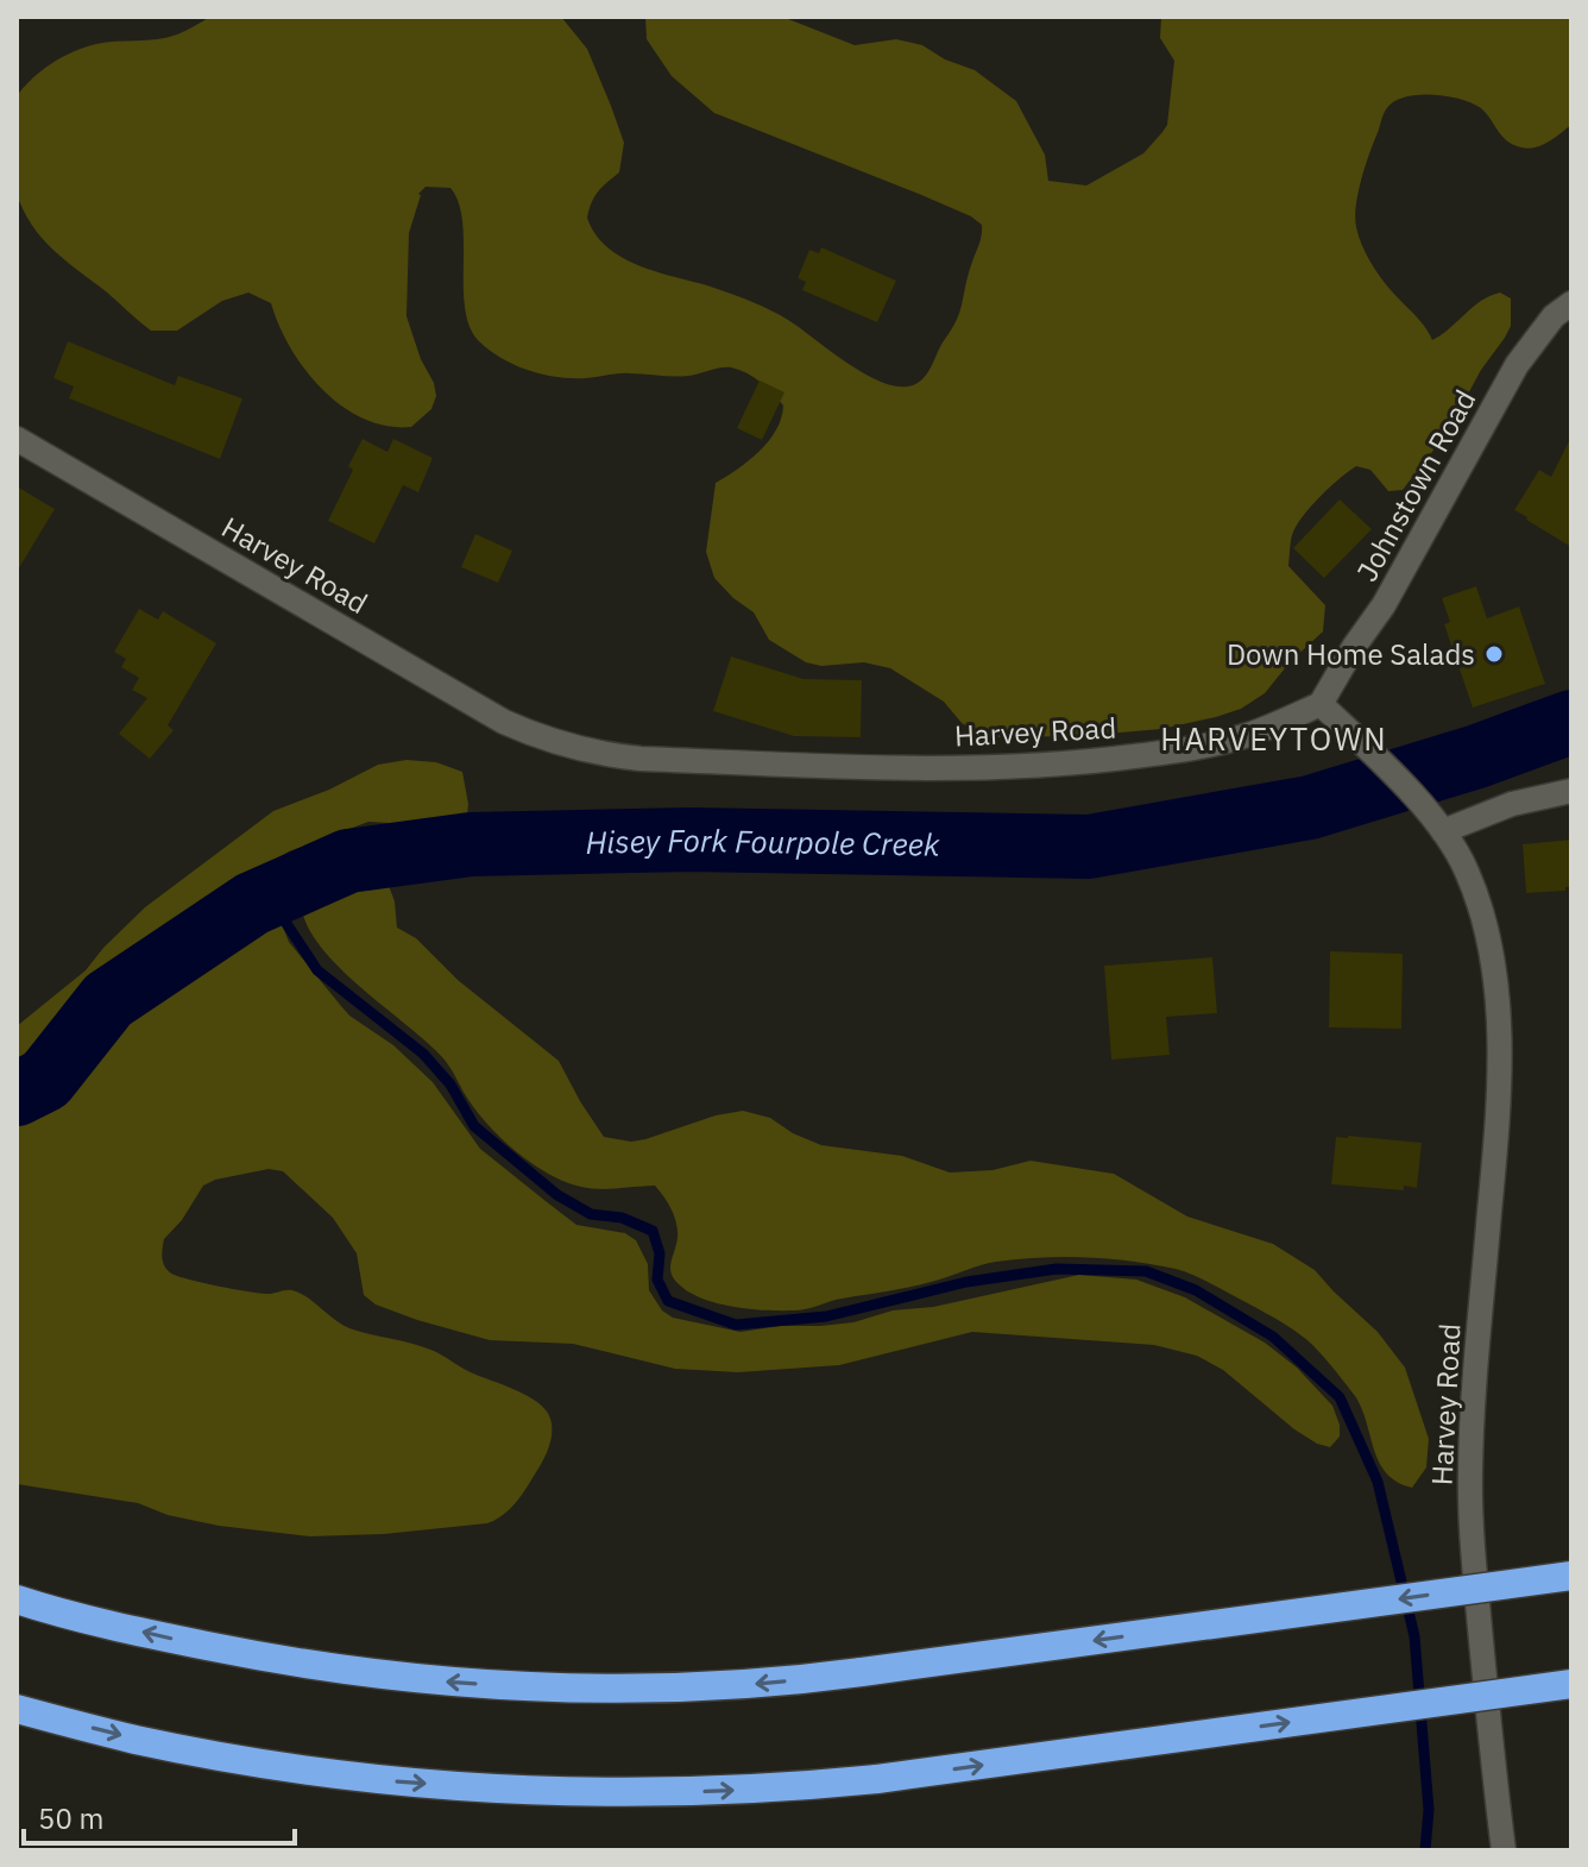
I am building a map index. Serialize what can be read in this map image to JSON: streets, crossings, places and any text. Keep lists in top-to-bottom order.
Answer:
{
  "streets": {
    "street": ["Johnstown Road", "Harvey Road"]
  },
  "crossings": [
    ["Johnstown Road", "Harvey Road"]
  ],
  "districts": ["HARVEYTOWN"],
  "water": ["Hisey Fork Fourpole Creek"],
  "places": ["Down Home Salads"],
  "scale_bar": "50 m"
}
